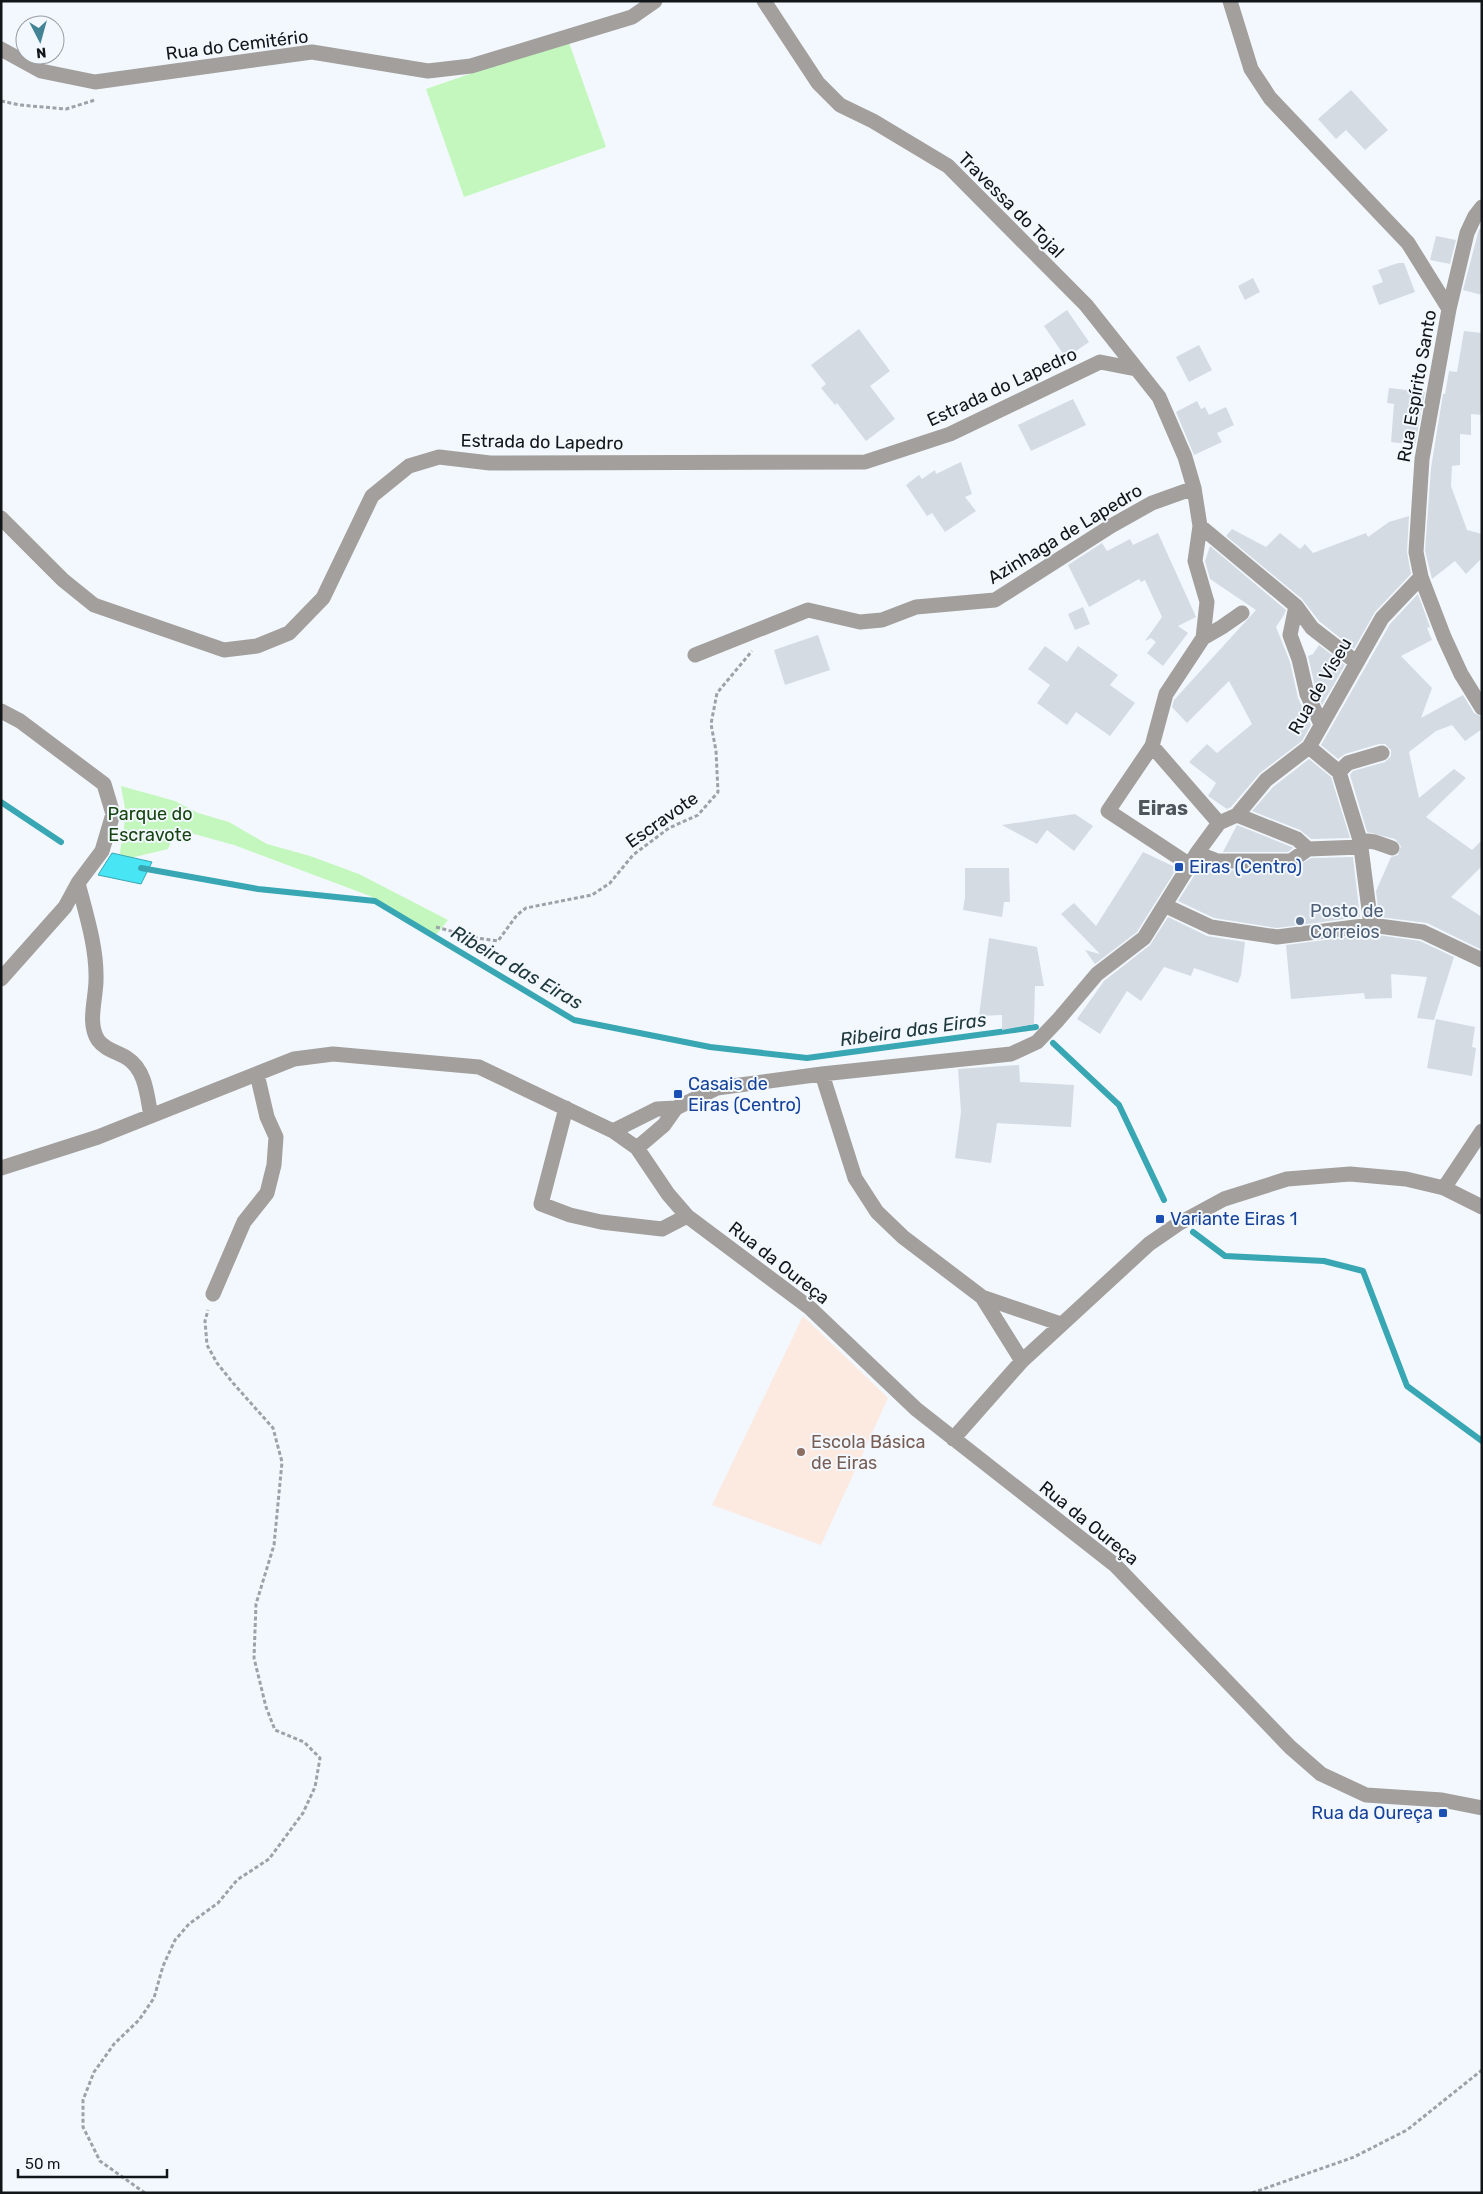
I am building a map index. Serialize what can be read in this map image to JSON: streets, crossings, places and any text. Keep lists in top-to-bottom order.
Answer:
{
  "streets": {
    "street": [
      "Rua do Cemitério",
      "Travessa do Tojal",
      "Rua Espírito Santo",
      "Estrada do Lapedro",
      "Azinhaga de Lapedro",
      "Rua de Viseu",
      "Rua da Oureça"
    ],
    "path": ["Escravote"]
  },
  "crossings": [
    ["Travessa do Tojal", "Estrada do Lapedro"],
    ["Travessa do Tojal", "Azinhaga de Lapedro"],
    ["Rua Espírito Santo", "Rua de Viseu"],
    ["Azinhaga de Lapedro", "Escravote"]
  ],
  "districts": ["Eiras"],
  "water": ["Ribeira das Eiras"],
  "parks": ["Parque do Escravote"],
  "places": {
    "transit": [
      "Eiras (Centro)",
      "Casais de Eiras (Centro)",
      "Variante Eiras 1",
      "Rua da Oureça"
    ],
    "other": ["Posto de Correios", "Escola Básica de Eiras"]
  },
  "scale_bar": "50 m",
  "north": "bottom"
}
